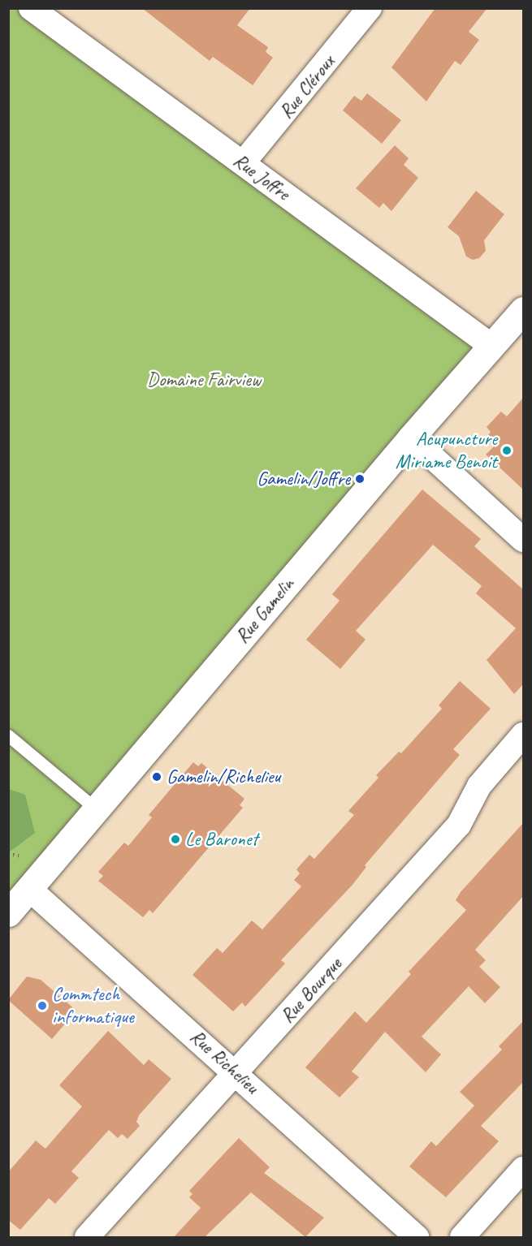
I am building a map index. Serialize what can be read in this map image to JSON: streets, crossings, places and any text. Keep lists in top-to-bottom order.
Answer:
{
  "streets": {
    "street": [
      "Rue Cléroux",
      "Rue Joffre",
      "Rue Gamelin",
      "Rue Bourque",
      "Rue Richelieu"
    ]
  },
  "crossings": [
    ["Rue Cléroux", "Rue Joffre"],
    ["Rue Joffre", "Rue Gamelin"],
    ["Rue Gamelin", "Rue Richelieu"],
    ["Rue Bourque", "Rue Richelieu"]
  ],
  "parks": ["Domaine Fairview"],
  "places": [
    "Acupuncture Miriame Benoit",
    "Gamelin/Joffre",
    "Gamelin/Richelieu",
    "Le Baronet",
    "Commtech informatique"
  ]
}
